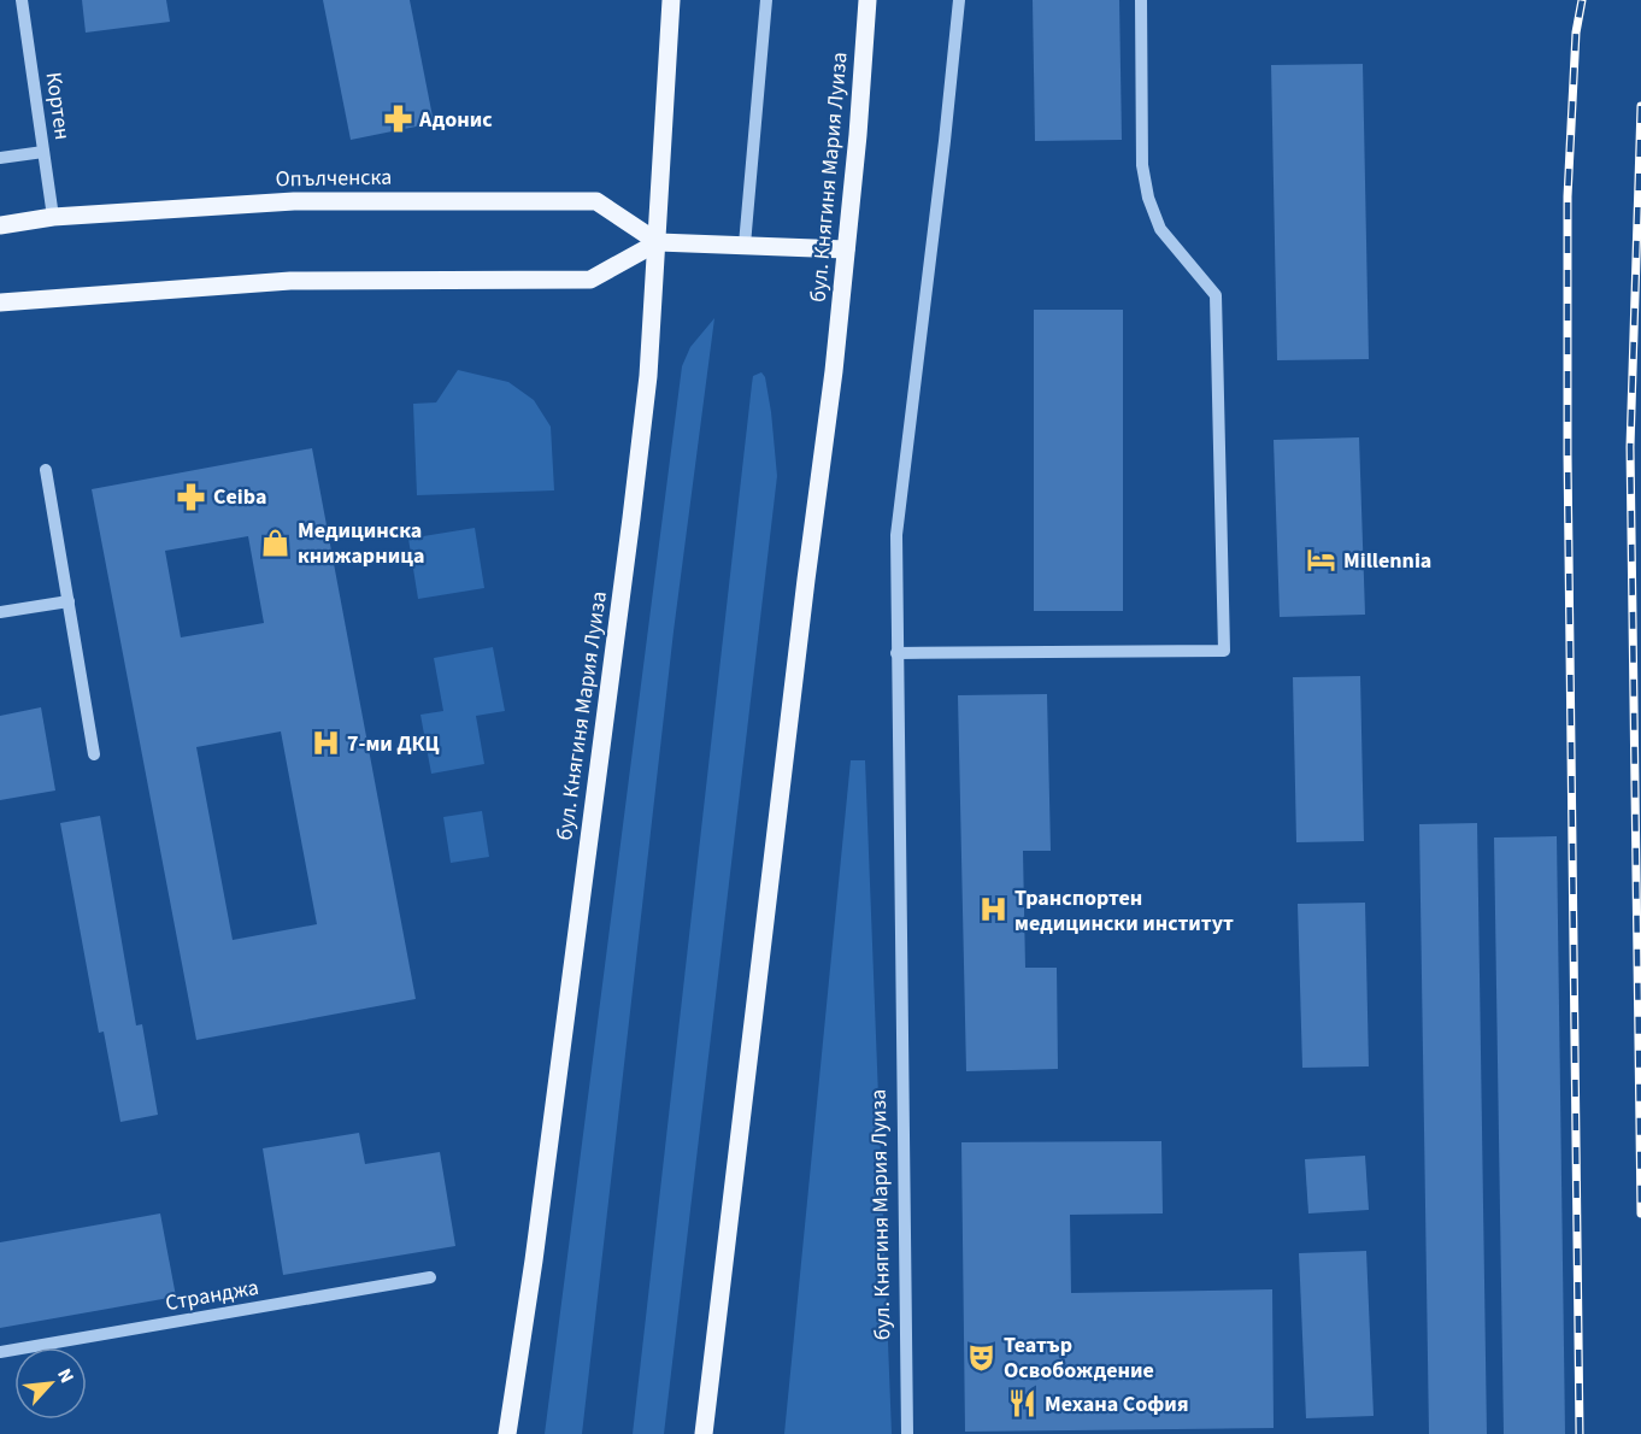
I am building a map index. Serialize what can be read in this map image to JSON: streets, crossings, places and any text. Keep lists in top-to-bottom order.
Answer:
{
  "streets": {
    "main road": ["бул. Княгиня Мария Луиза", "Опълченска"],
    "street": ["Кортен", "Странджа"]
  },
  "crossings": [
    ["Кортен", "Опълченска"],
    ["бул. Княгиня Мария Луиза", "Опълченска"]
  ],
  "places": {
    "pharmacy": ["Адонис", "Ceiba"],
    "shop": ["Медицинска книжарница"],
    "hotel": ["Millennia"],
    "hospital": ["7-ми ДКЦ", "Транспортен медицински институт"],
    "theatre": ["Театър Освобождение"],
    "restaurant": ["Механа София"]
  },
  "north": "top right"
}
